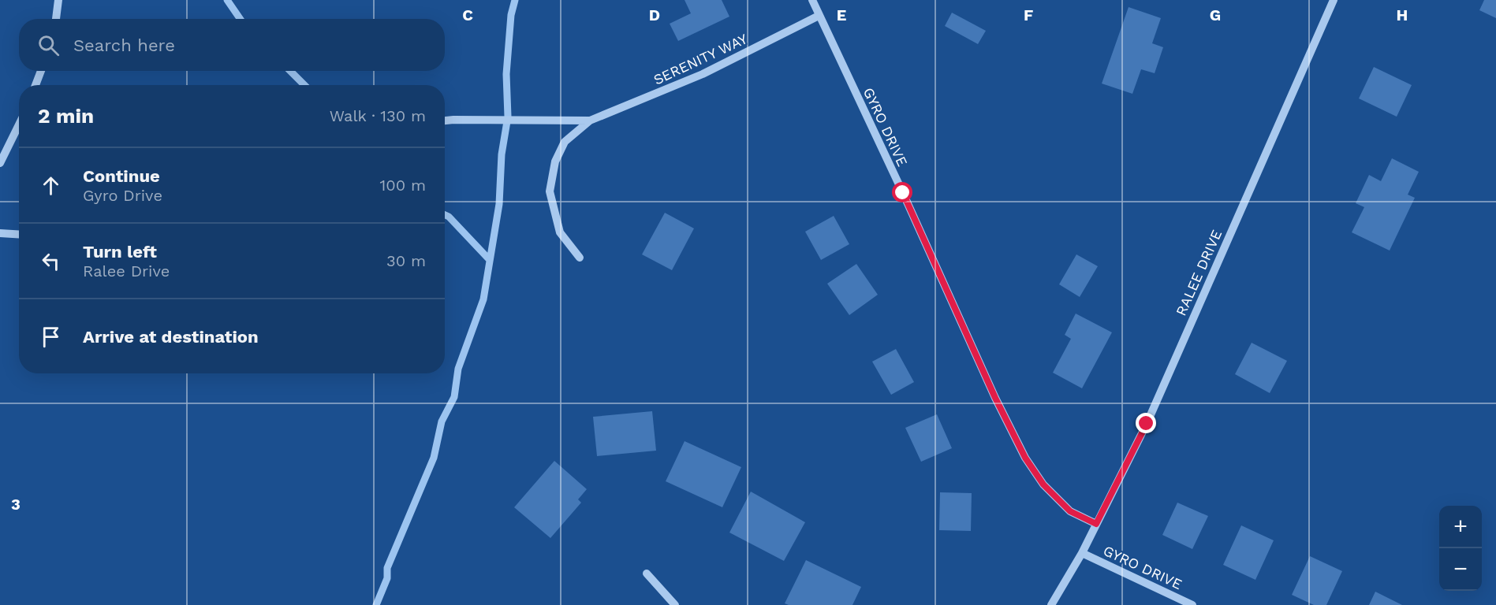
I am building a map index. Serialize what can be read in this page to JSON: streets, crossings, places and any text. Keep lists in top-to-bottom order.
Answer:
{
  "streets": {
    "street": ["SERENITY WAY", "GYRO DRIVE", "RALEE DRIVE"]
  },
  "crossings": [
    ["SERENITY WAY", "GYRO DRIVE"],
    ["GYRO DRIVE", "RALEE DRIVE"]
  ],
  "page": {
    "search": "Search here",
    "heading": ["2 min", "Walk · 130 m"],
    "list": [
      ["Continue", "Gyro Drive", "100 m"],
      ["Turn left", "Ralee Drive", "30 m"],
      "Arrive at destination"
    ],
    "map_buttons": ["+", "−"]
  },
  "grid": {
    "columns": [
      "C",
      "D",
      "E",
      "F",
      "G",
      "H"
    ],
    "rows": ["3"]
  }
}
